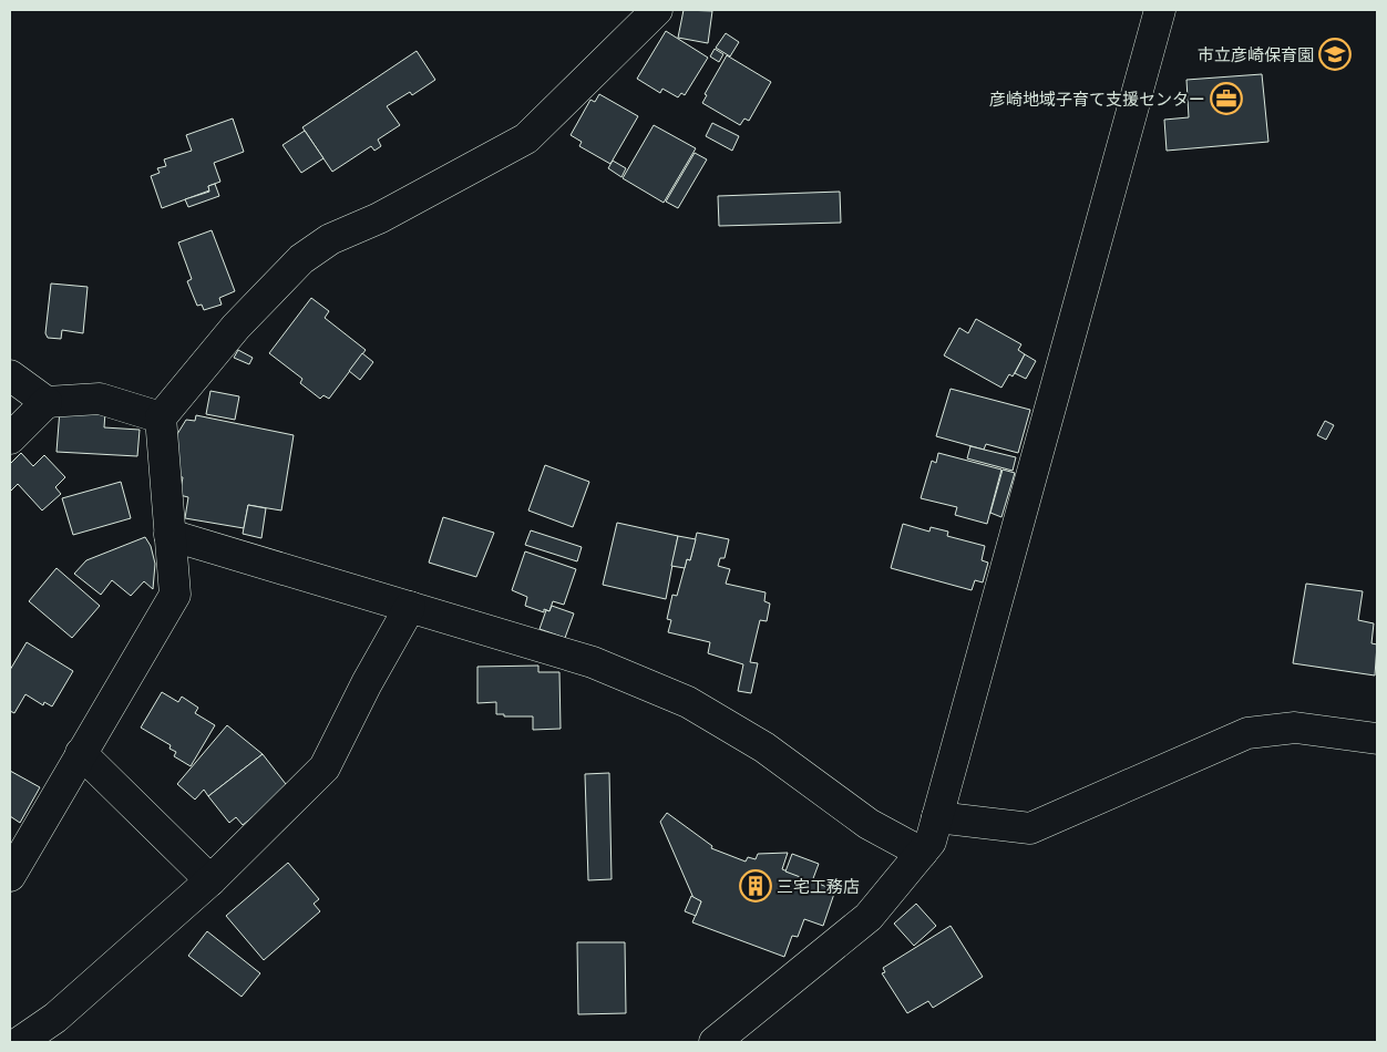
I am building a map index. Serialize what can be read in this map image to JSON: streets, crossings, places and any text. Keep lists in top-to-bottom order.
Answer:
{
  "places": {
    "school or university": ["市立彦崎保育園"],
    "office": ["彦崎地域子育て支援センター"],
    "building": ["三宅工務店"]
  }
}
